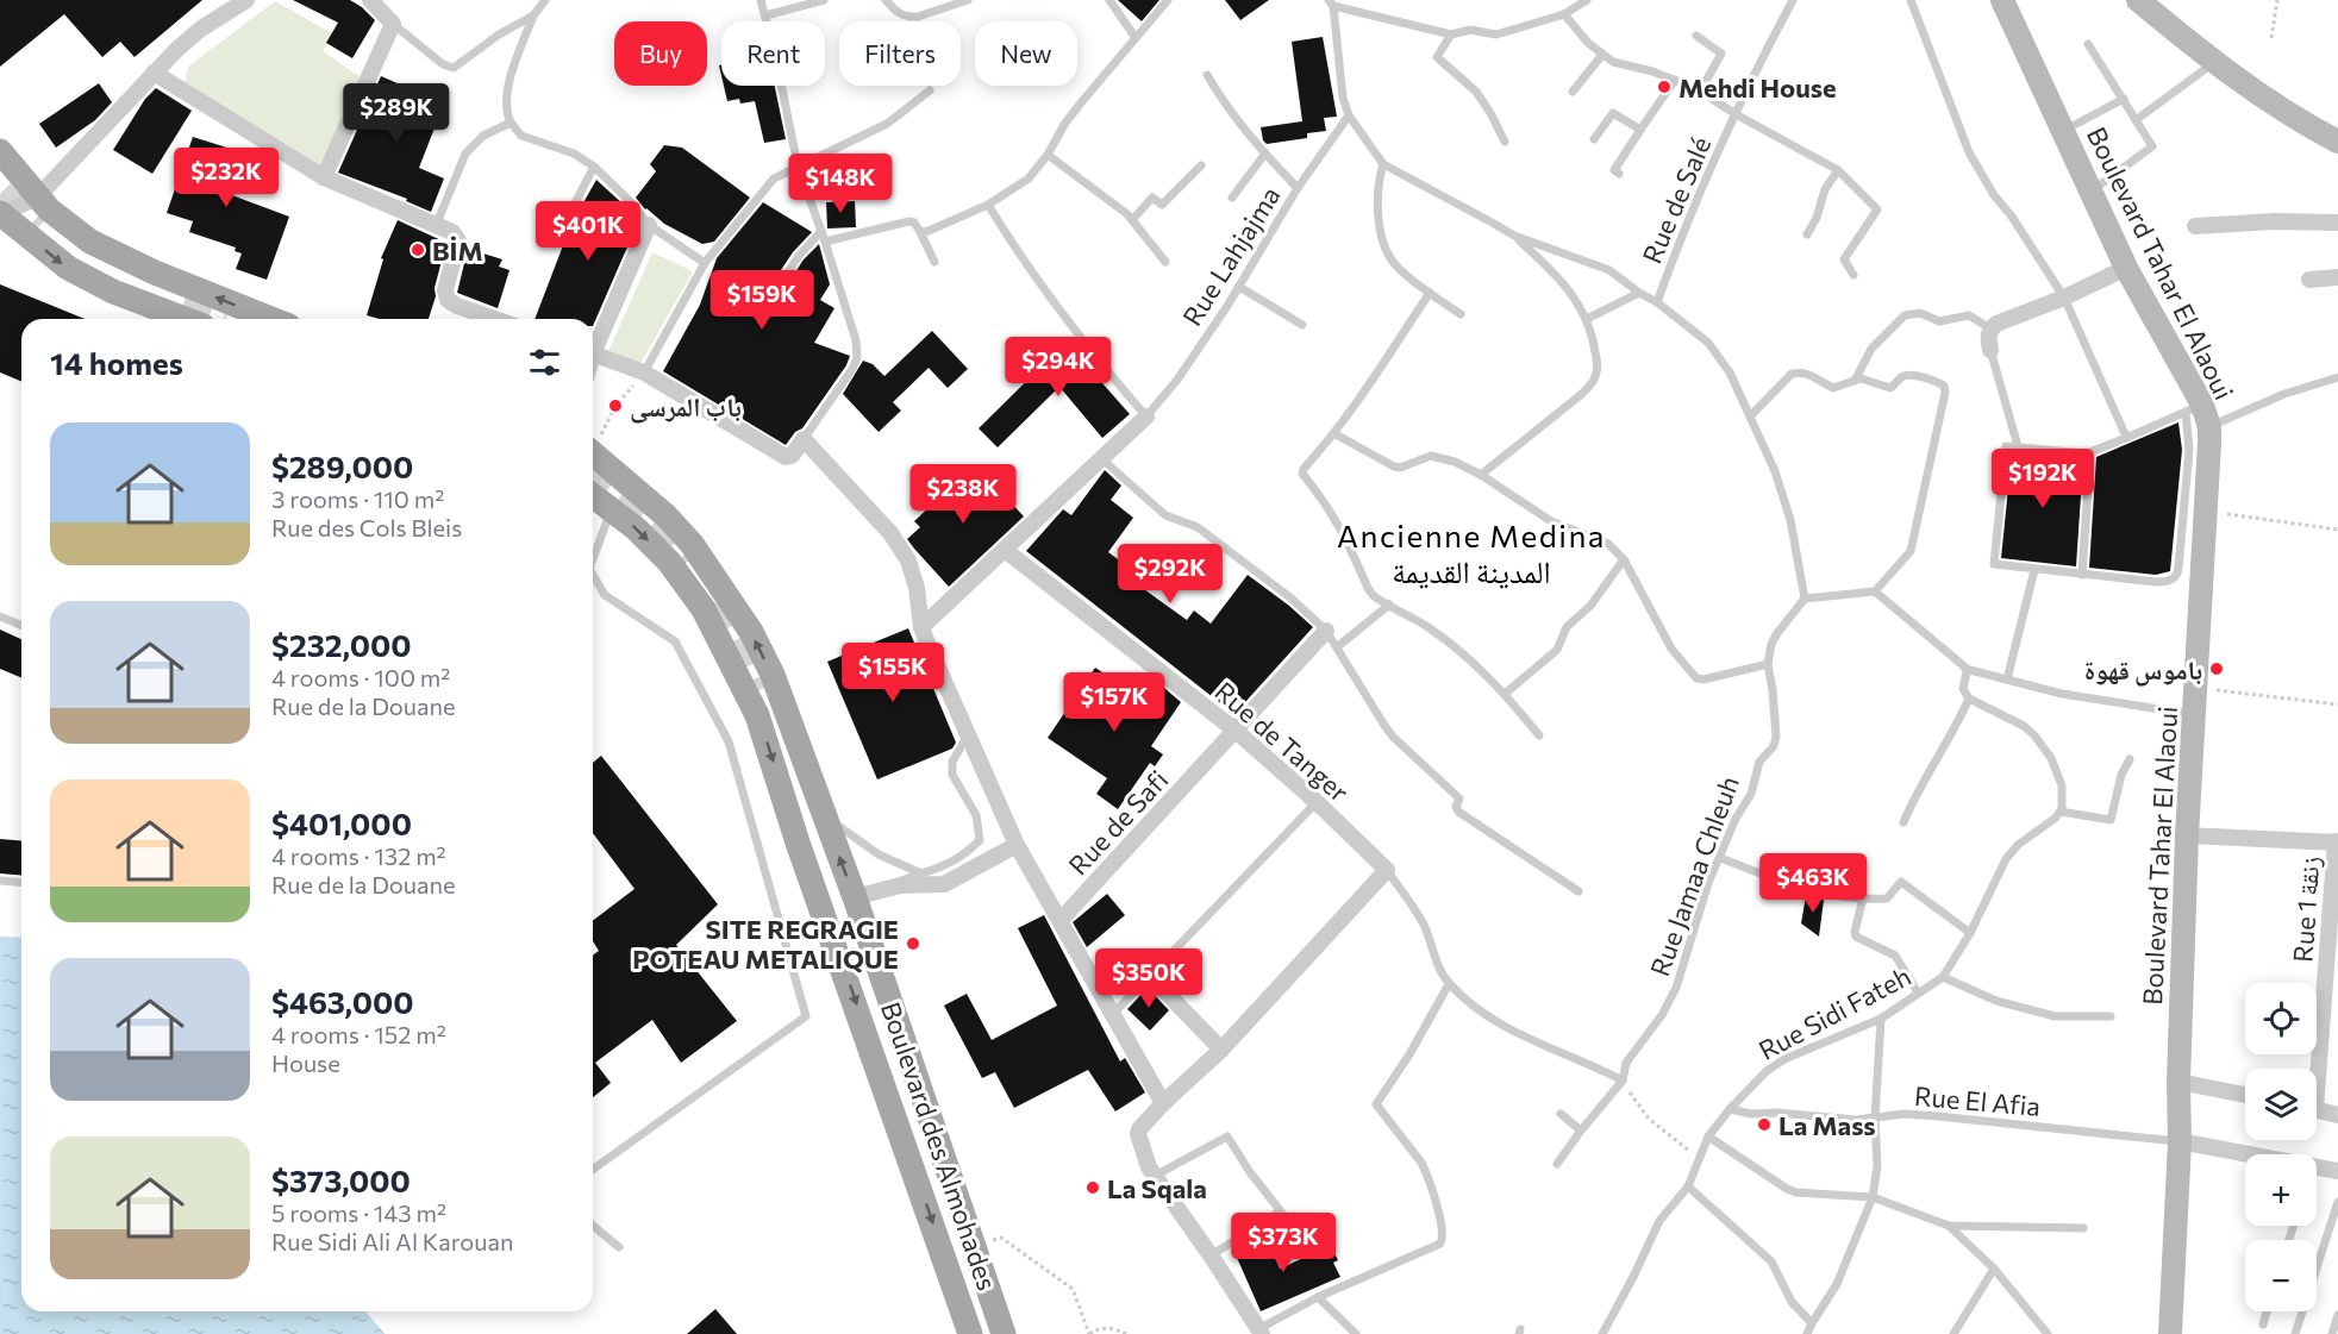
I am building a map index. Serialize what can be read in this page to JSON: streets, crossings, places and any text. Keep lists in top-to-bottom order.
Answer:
{
  "streets": {
    "main road": ["Boulevard des Almohades"],
    "street": [
      "Boulevard Tahar El Alaoui",
      "Rue de Tanger",
      "Rue de Safi",
      "Rue 1 زنقة"
    ],
    "lane": [
      "Rue de Salé",
      "Rue Lahjajma",
      "Rue Jamaa Chleuh",
      "Rue Sidi Fateh",
      "Rue El Afia"
    ]
  },
  "crossings": [
    ["Boulevard Tahar El Alaoui", "Rue El Afia"],
    ["Rue de Tanger", "Rue de Safi"],
    ["Rue Sidi Fateh", "Rue El Afia"]
  ],
  "districts": ["Ancienne Medina المدينة القديمة"],
  "places": [
    "Mehdi House",
    "BİM",
    "باب المرسى",
    "باموس قهوة",
    "SITE REGRAGIE POTEAU METALIQUE",
    "La Mass",
    "La Sqala"
  ],
  "page": {
    "chip": [
      "Buy",
      "Rent",
      "Filters",
      "New"
    ],
    "price": [
      "$289K",
      "$232K",
      "$148K",
      "$401K",
      "$159K",
      "$294K",
      "$192K",
      "$238K",
      "$292K",
      "$155K",
      "$157K",
      "$463K",
      "$350K",
      "$373K"
    ],
    "heading": "14 homes",
    "list": [
      {
        "name": "$289,000",
        "note": "3 rooms · 110 m² · Rue des Cols Bleis"
      },
      {
        "name": "$232,000",
        "note": "4 rooms · 100 m² · Rue de la Douane"
      },
      {
        "name": "$401,000",
        "note": "4 rooms · 132 m² · Rue de la Douane"
      },
      {
        "name": "$463,000",
        "note": "4 rooms · 152 m² · House"
      },
      {
        "name": "$373,000",
        "note": "5 rooms · 143 m² · Rue Sidi Ali Al Karouan"
      }
    ],
    "map_buttons": ["+", "−"]
  }
}
